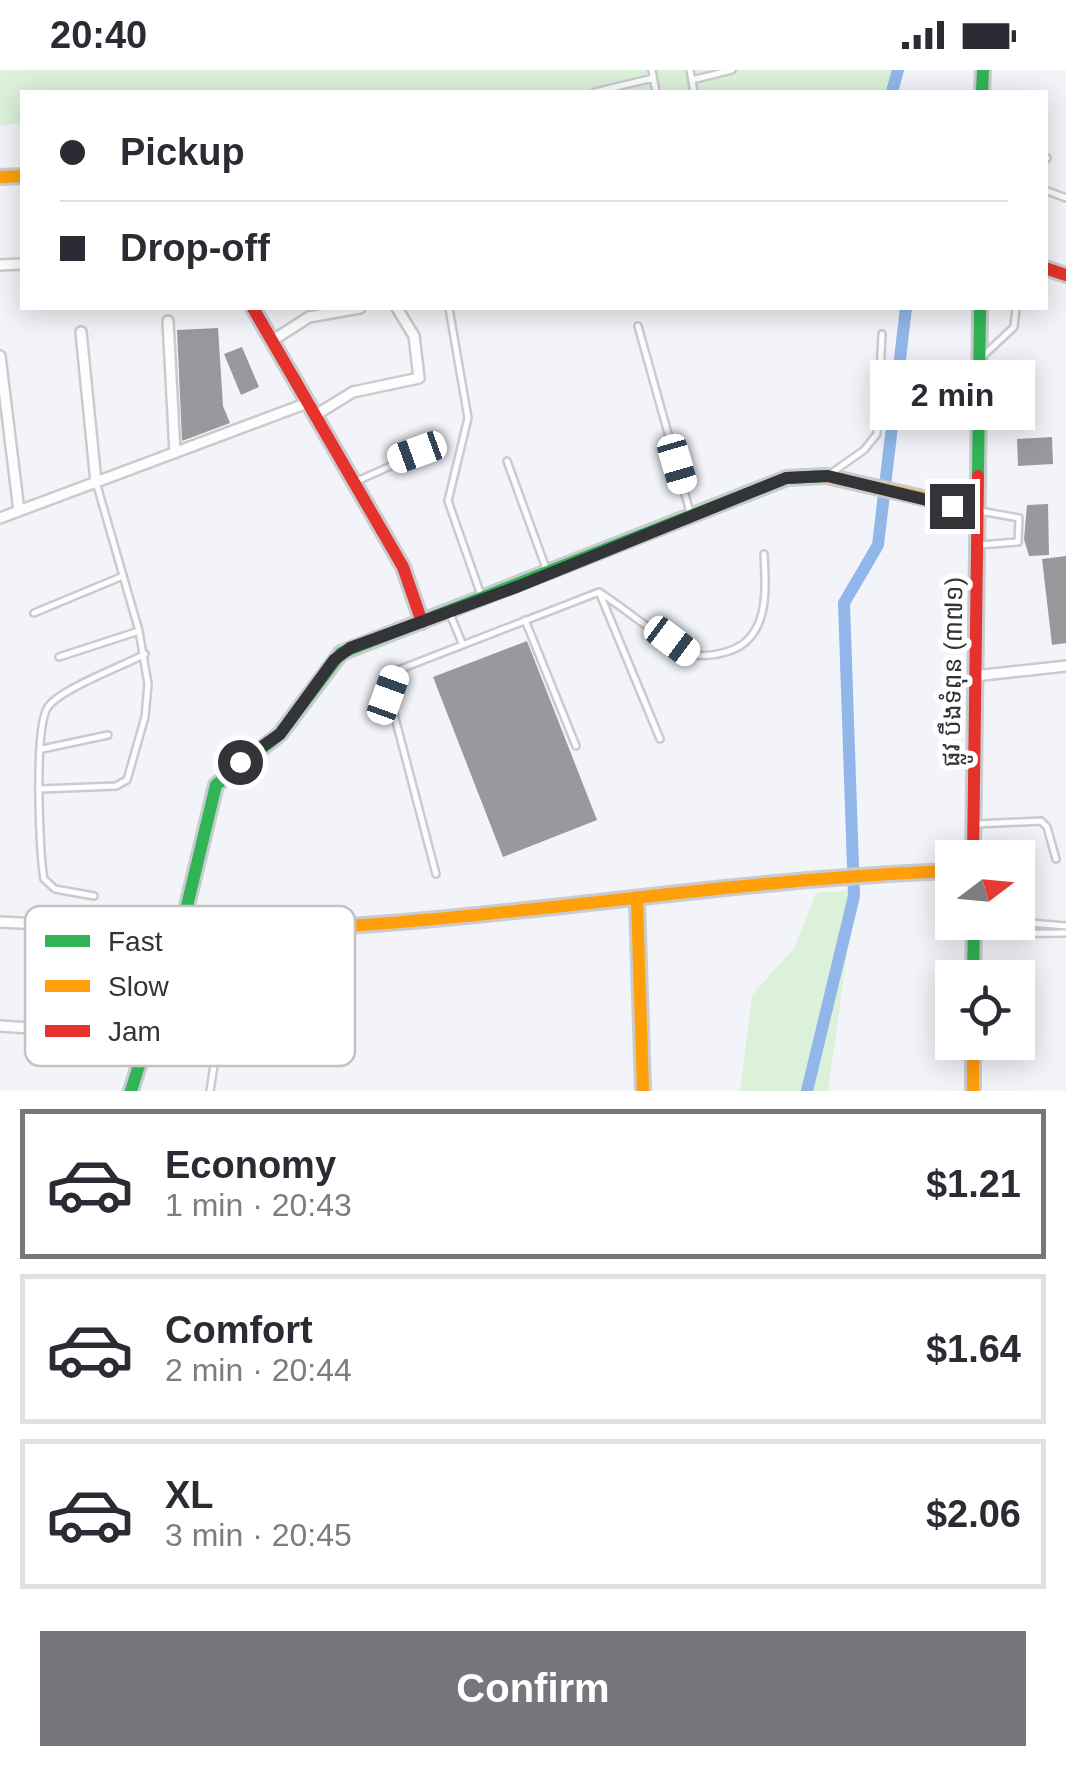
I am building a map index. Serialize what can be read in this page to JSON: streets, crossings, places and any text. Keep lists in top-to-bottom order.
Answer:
{
  "streets": {
    "street": ["ផ្លូវ បឹងទំពុន (៣៧១)"]
  },
  "legend": ["Fast", "Slow", "Jam"],
  "north": "right",
  "page": {
    "status": "20:40",
    "banner": ["Pickup", "Drop-off"],
    "bubble": "2 min",
    "list": [
      {
        "name": "Economy",
        "note": "1 min · 20:43",
        "value": "$1.21"
      },
      {
        "name": "Comfort",
        "note": "2 min · 20:44",
        "value": "$1.64"
      },
      {
        "name": "XL",
        "note": "3 min · 20:45",
        "value": "$2.06"
      }
    ],
    "buttons": "Confirm"
  }
}
